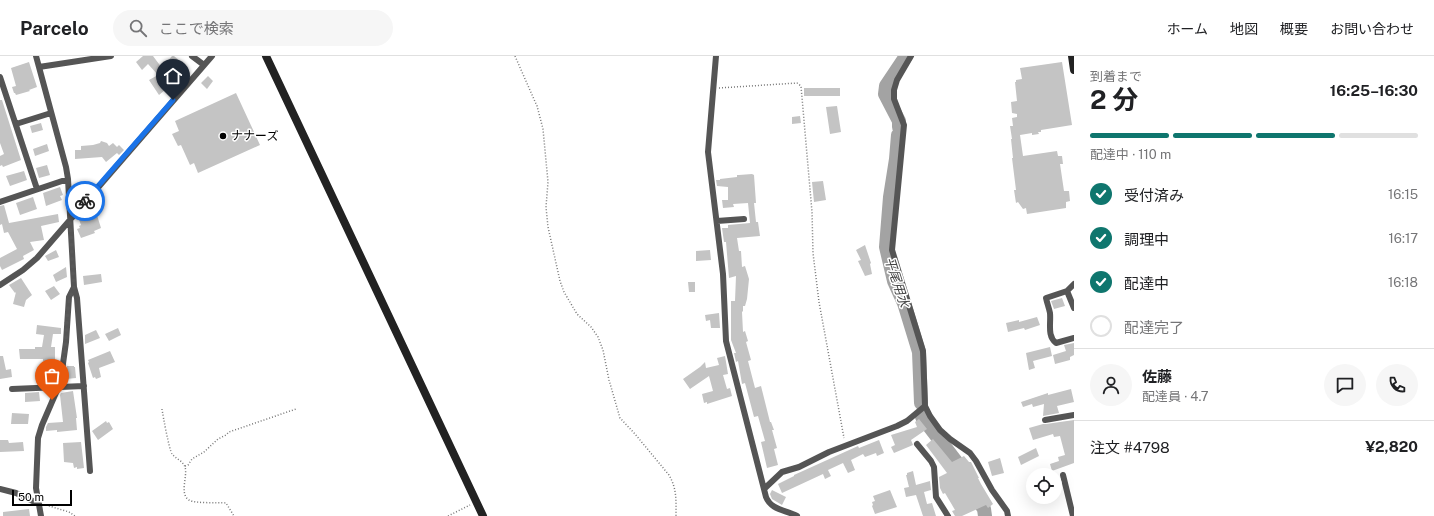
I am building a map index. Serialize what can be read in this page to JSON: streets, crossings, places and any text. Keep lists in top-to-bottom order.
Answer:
{
  "water": ["平尾用水"],
  "places": ["ナナーズ"],
  "scale_bar": "50 m",
  "page": {
    "header": "Parcelo",
    "search": "ここで検索",
    "nav": [
      "ホーム",
      "地図",
      "概要",
      "お問い合わせ"
    ],
    "heading": ["2 分", "到着まで", "16:25–16:30"],
    "panel": [
      "佐藤",
      "配達員 · 4.7",
      "注文 #4798",
      "¥2,820"
    ],
    "bar": "配達中 · 110 m",
    "list": [
      ["受付済み", "16:15"],
      ["調理中", "16:17"],
      ["配達中", "16:18"],
      "配達完了"
    ],
    "scale": "50 m"
  }
}
